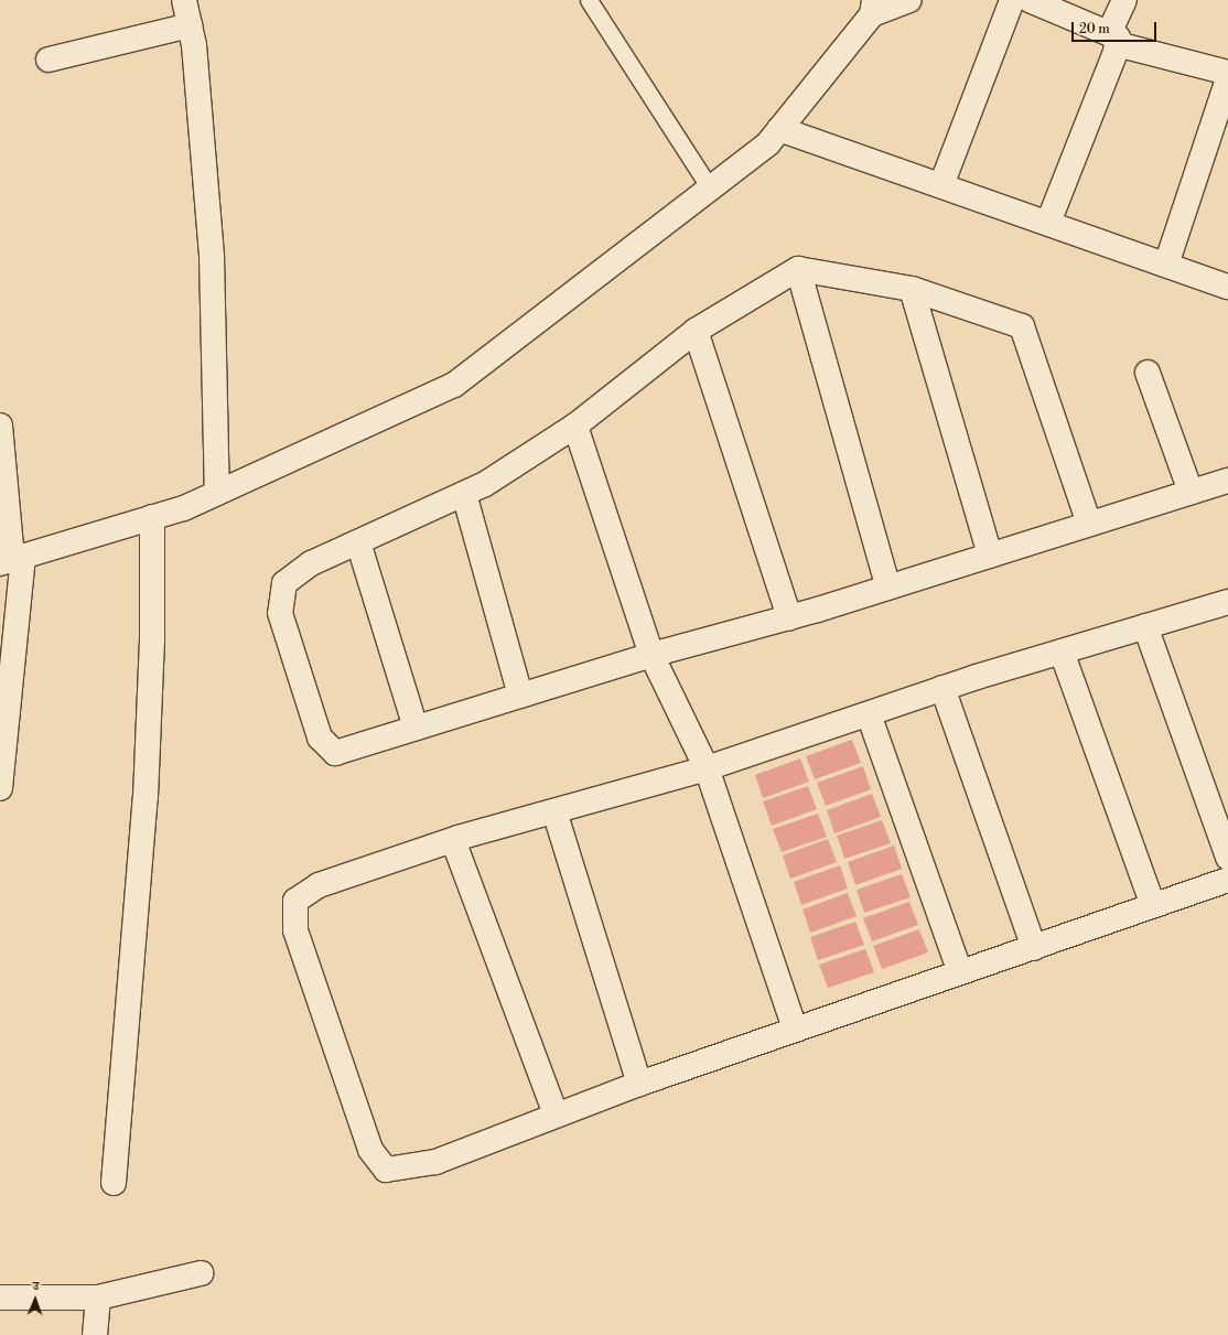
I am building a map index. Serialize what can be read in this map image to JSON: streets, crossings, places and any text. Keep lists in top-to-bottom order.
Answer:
{
  "scale_bar": "20 m",
  "north": "top"
}
